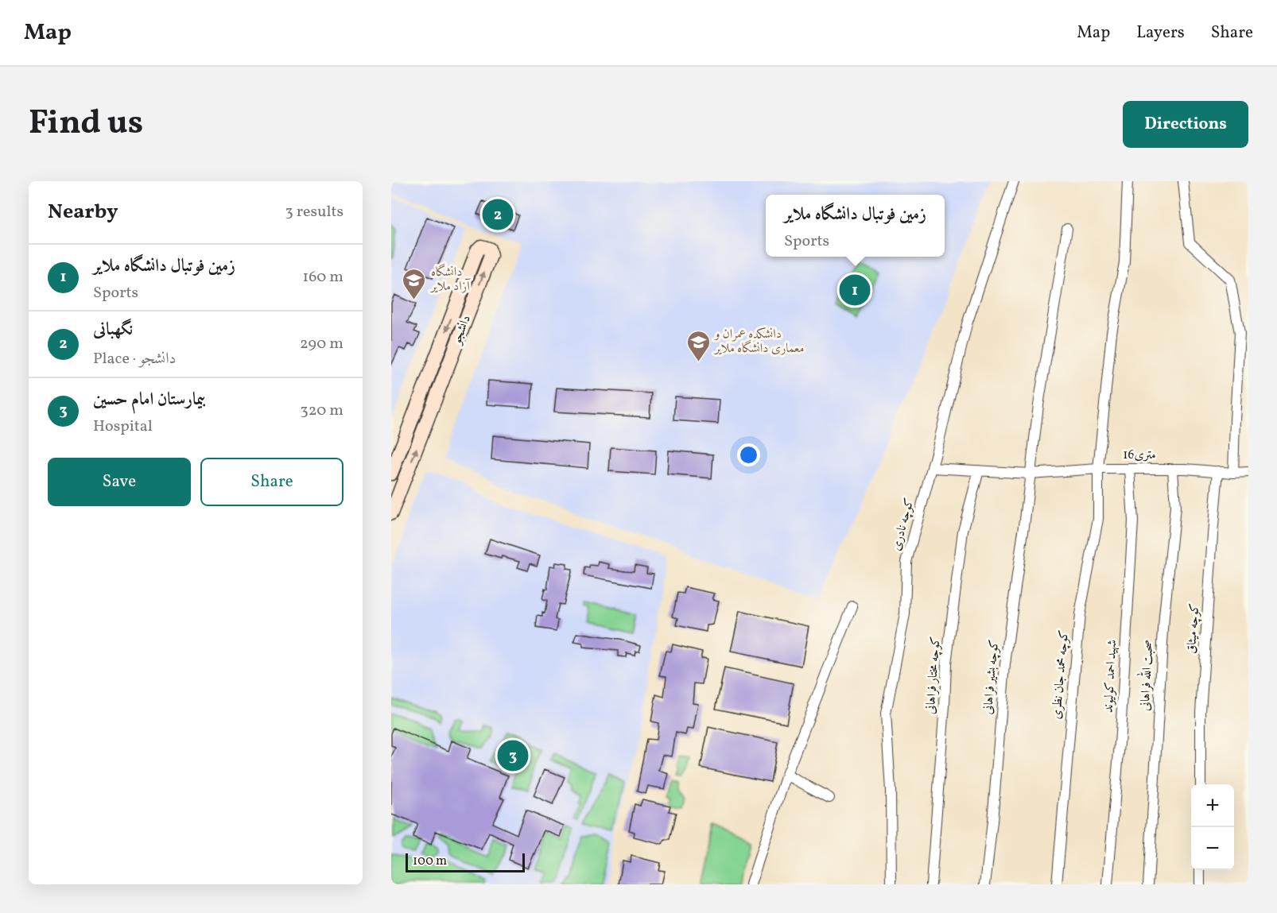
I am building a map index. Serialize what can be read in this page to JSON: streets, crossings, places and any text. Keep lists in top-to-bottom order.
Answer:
{
  "streets": {
    "main road": ["دانشجو"],
    "street": [
      "16متری",
      "کوچه نادری",
      "کوچه میثاق",
      "کوچه محمد جان نظری",
      "کوچه مختار فراهانی",
      "صحبت الله فراهانی",
      "شهید احمد کولیوند",
      "کوچه بشیر فراهانی"
    ]
  },
  "crossings": [
    ["16متری", "کوچه نادری"],
    ["16متری", "کوچه میثاق"],
    ["16متری", "کوچه محمد جان نظری"],
    ["16متری", "کوچه مختار فراهانی"],
    ["16متری", "صحبت الله فراهانی"],
    ["16متری", "شهید احمد کولیوند"],
    ["16متری", "کوچه بشیر فراهانی"]
  ],
  "places": {
    "school or university": ["دانشگاه آزاد ملایر", "دانشکده عمران و معماری دانشگاه ملایر"]
  },
  "scale_bar": "100 m",
  "page": {
    "header": "Map",
    "nav": ["Map", "Layers", "Share"],
    "title": "Find us",
    "buttons": [
      "Directions",
      ["Save", "Share"]
    ],
    "heading": ["Nearby", "3 results"],
    "popup": ["زمین فوتبال دانشگاه ملایر", "Sports"],
    "pins": ["2", "1", "3"],
    "list": [
      {
        "mark": "1",
        "name": "زمین فوتبال دانشگاه ملایر",
        "note": "Sports",
        "value": "160 m"
      },
      {
        "mark": "2",
        "name": "نگهبانی",
        "note": "Place · دانشجو",
        "value": "290 m"
      },
      {
        "mark": "3",
        "name": "بیمارستان امام حسین",
        "note": "Hospital",
        "value": "320 m"
      }
    ],
    "map_buttons": ["+", "−"],
    "scale": "100 m"
  }
}
